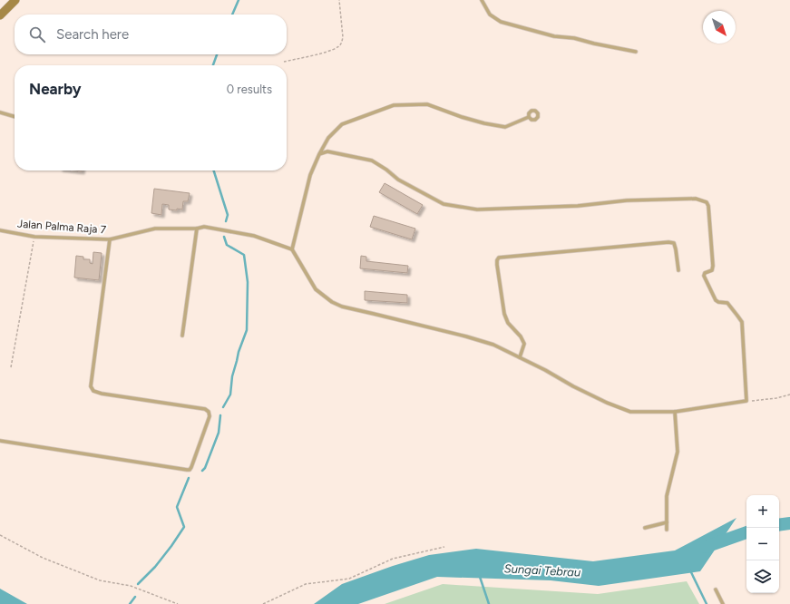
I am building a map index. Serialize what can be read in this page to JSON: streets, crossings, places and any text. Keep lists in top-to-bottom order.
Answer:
{
  "streets": {
    "lane": ["Jalan Palma Raja 7"]
  },
  "water": ["Sungai Tebrau"],
  "north": "bottom right",
  "page": {
    "search": "Search here",
    "heading": ["Nearby", "0 results"],
    "map_buttons": ["+", "−"]
  }
}
